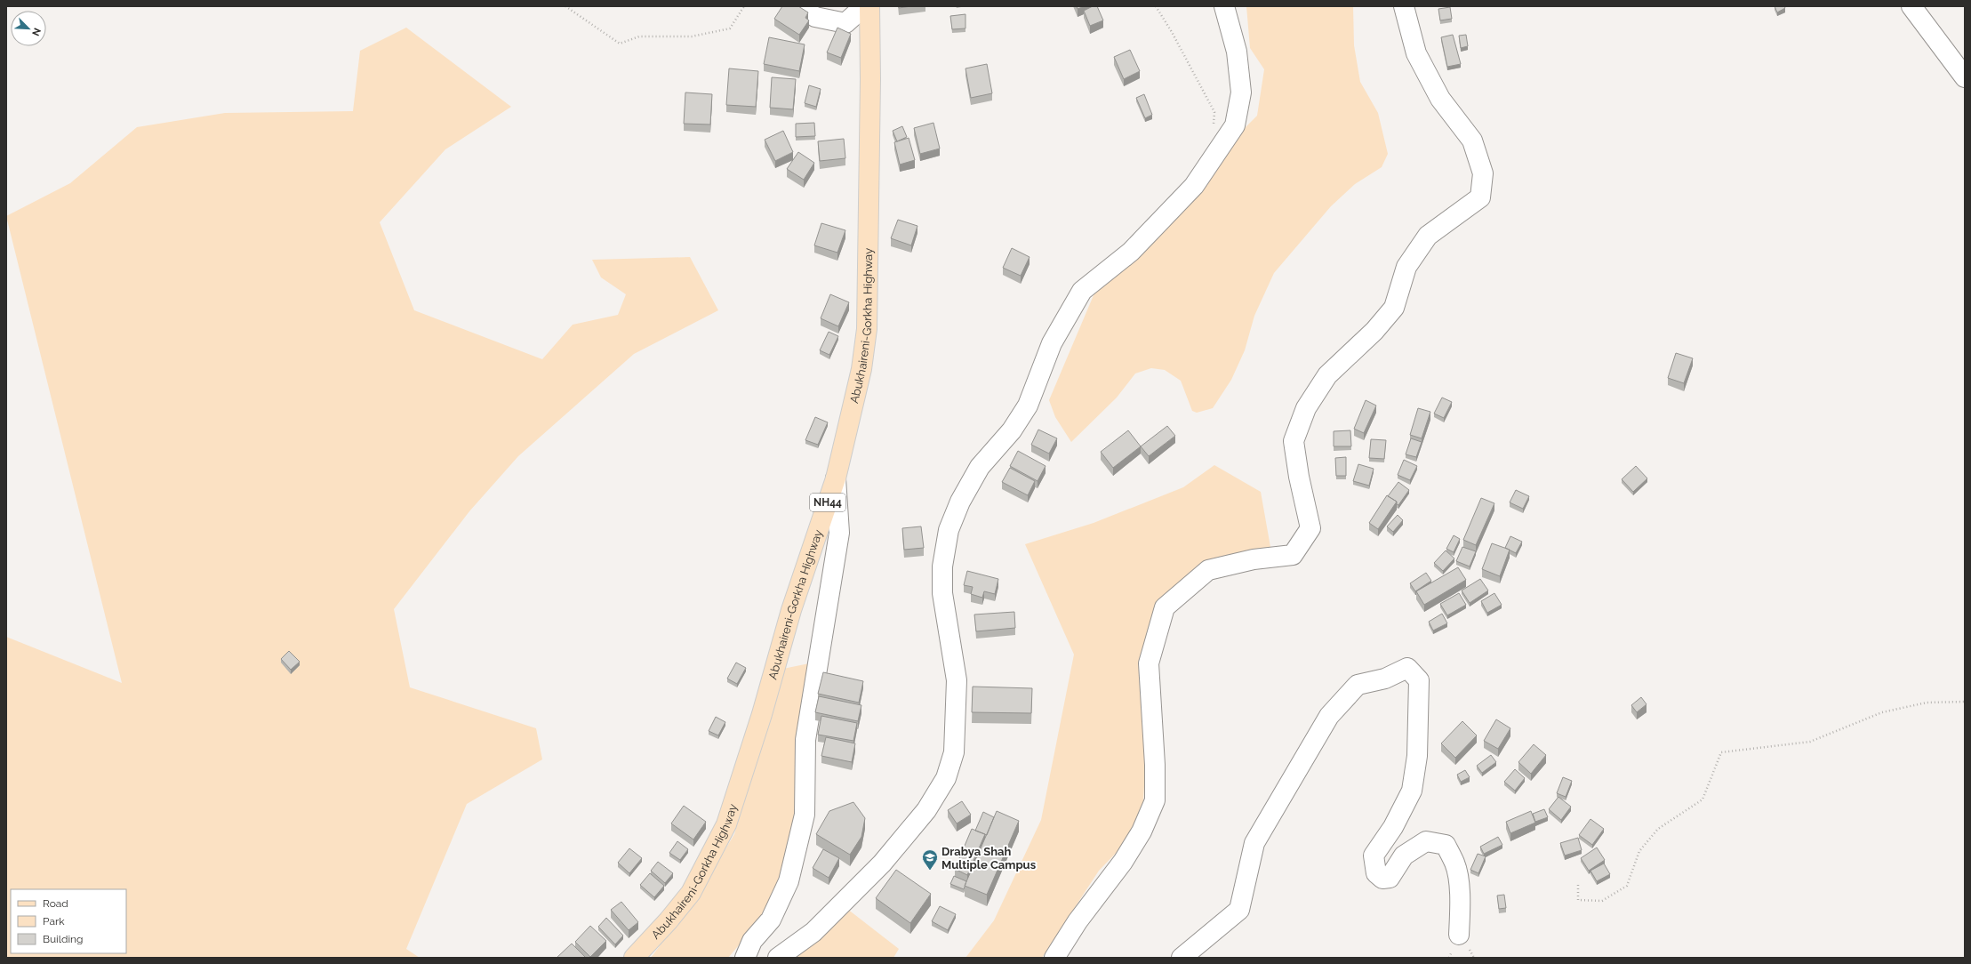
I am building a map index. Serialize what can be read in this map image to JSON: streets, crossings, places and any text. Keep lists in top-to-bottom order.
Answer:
{
  "streets": {
    "main road": ["Abukhaireni-Gorkha Highway", "NH44"]
  },
  "places": {
    "school or university": ["Drabya Shah Multiple Campus"]
  },
  "legend": ["Road", "Park", "Building"],
  "north": "bottom right"
}
